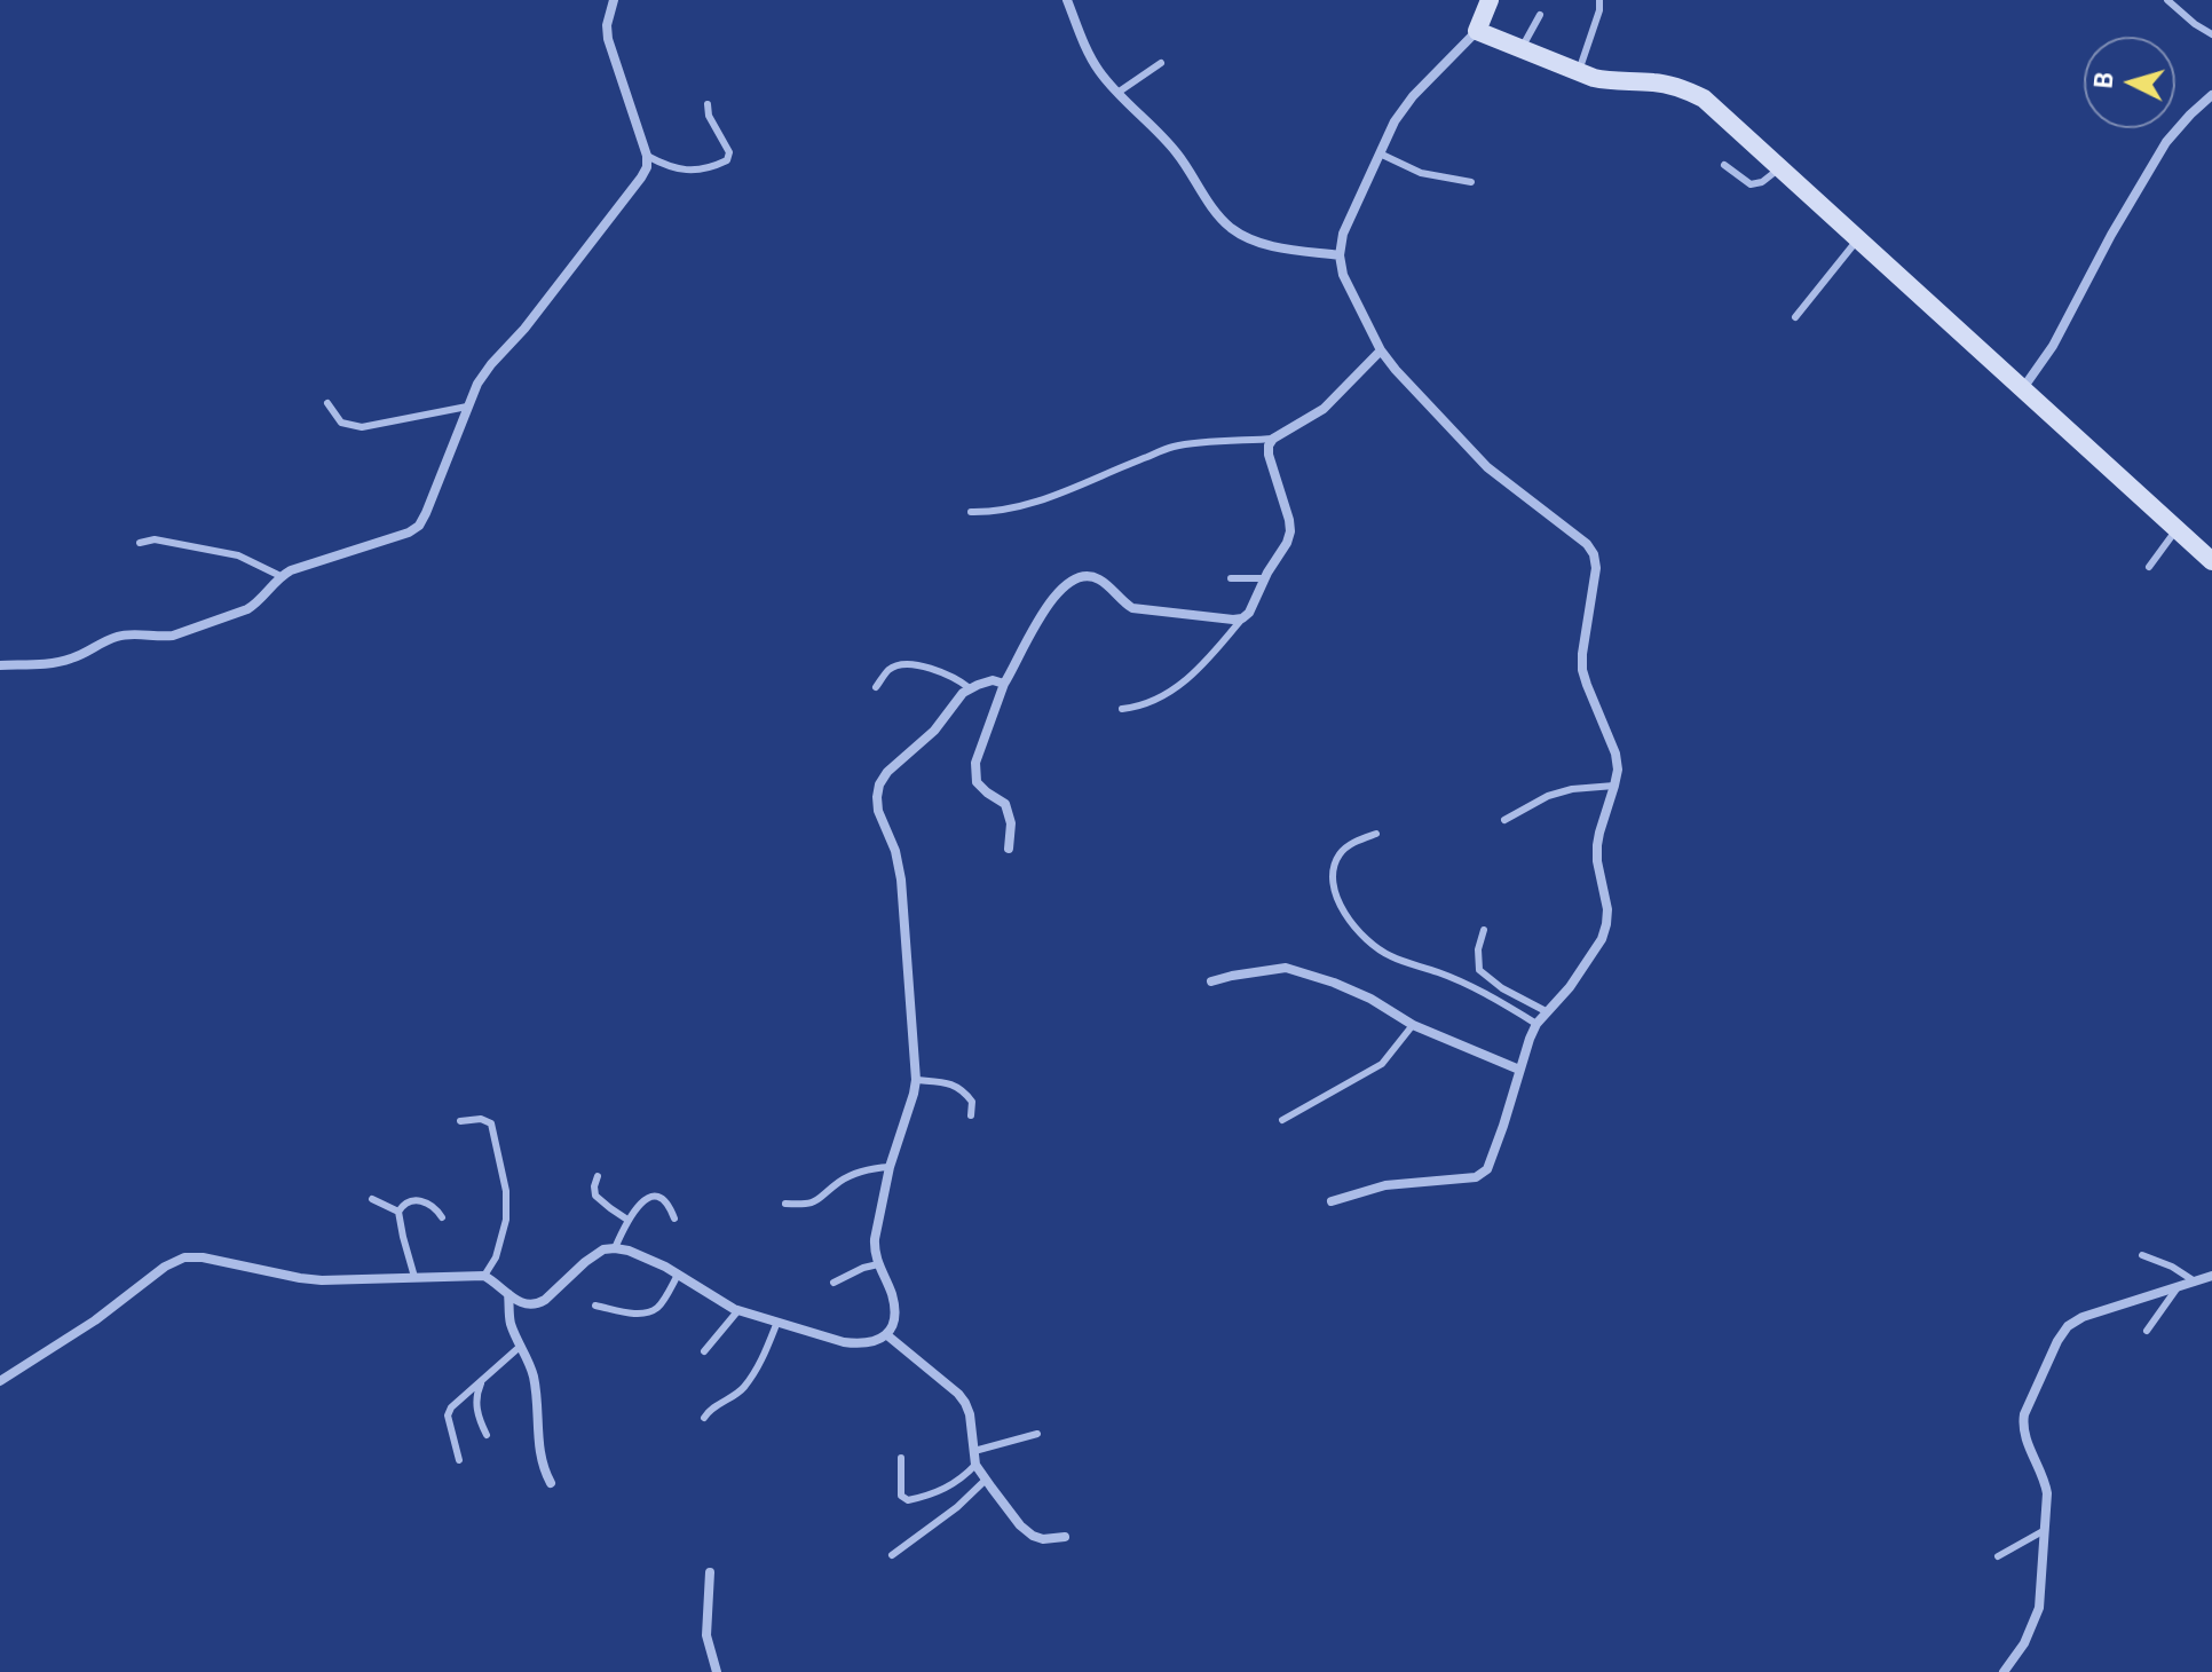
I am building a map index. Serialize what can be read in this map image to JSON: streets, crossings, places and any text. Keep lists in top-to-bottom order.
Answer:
{
  "north": "left"
}
